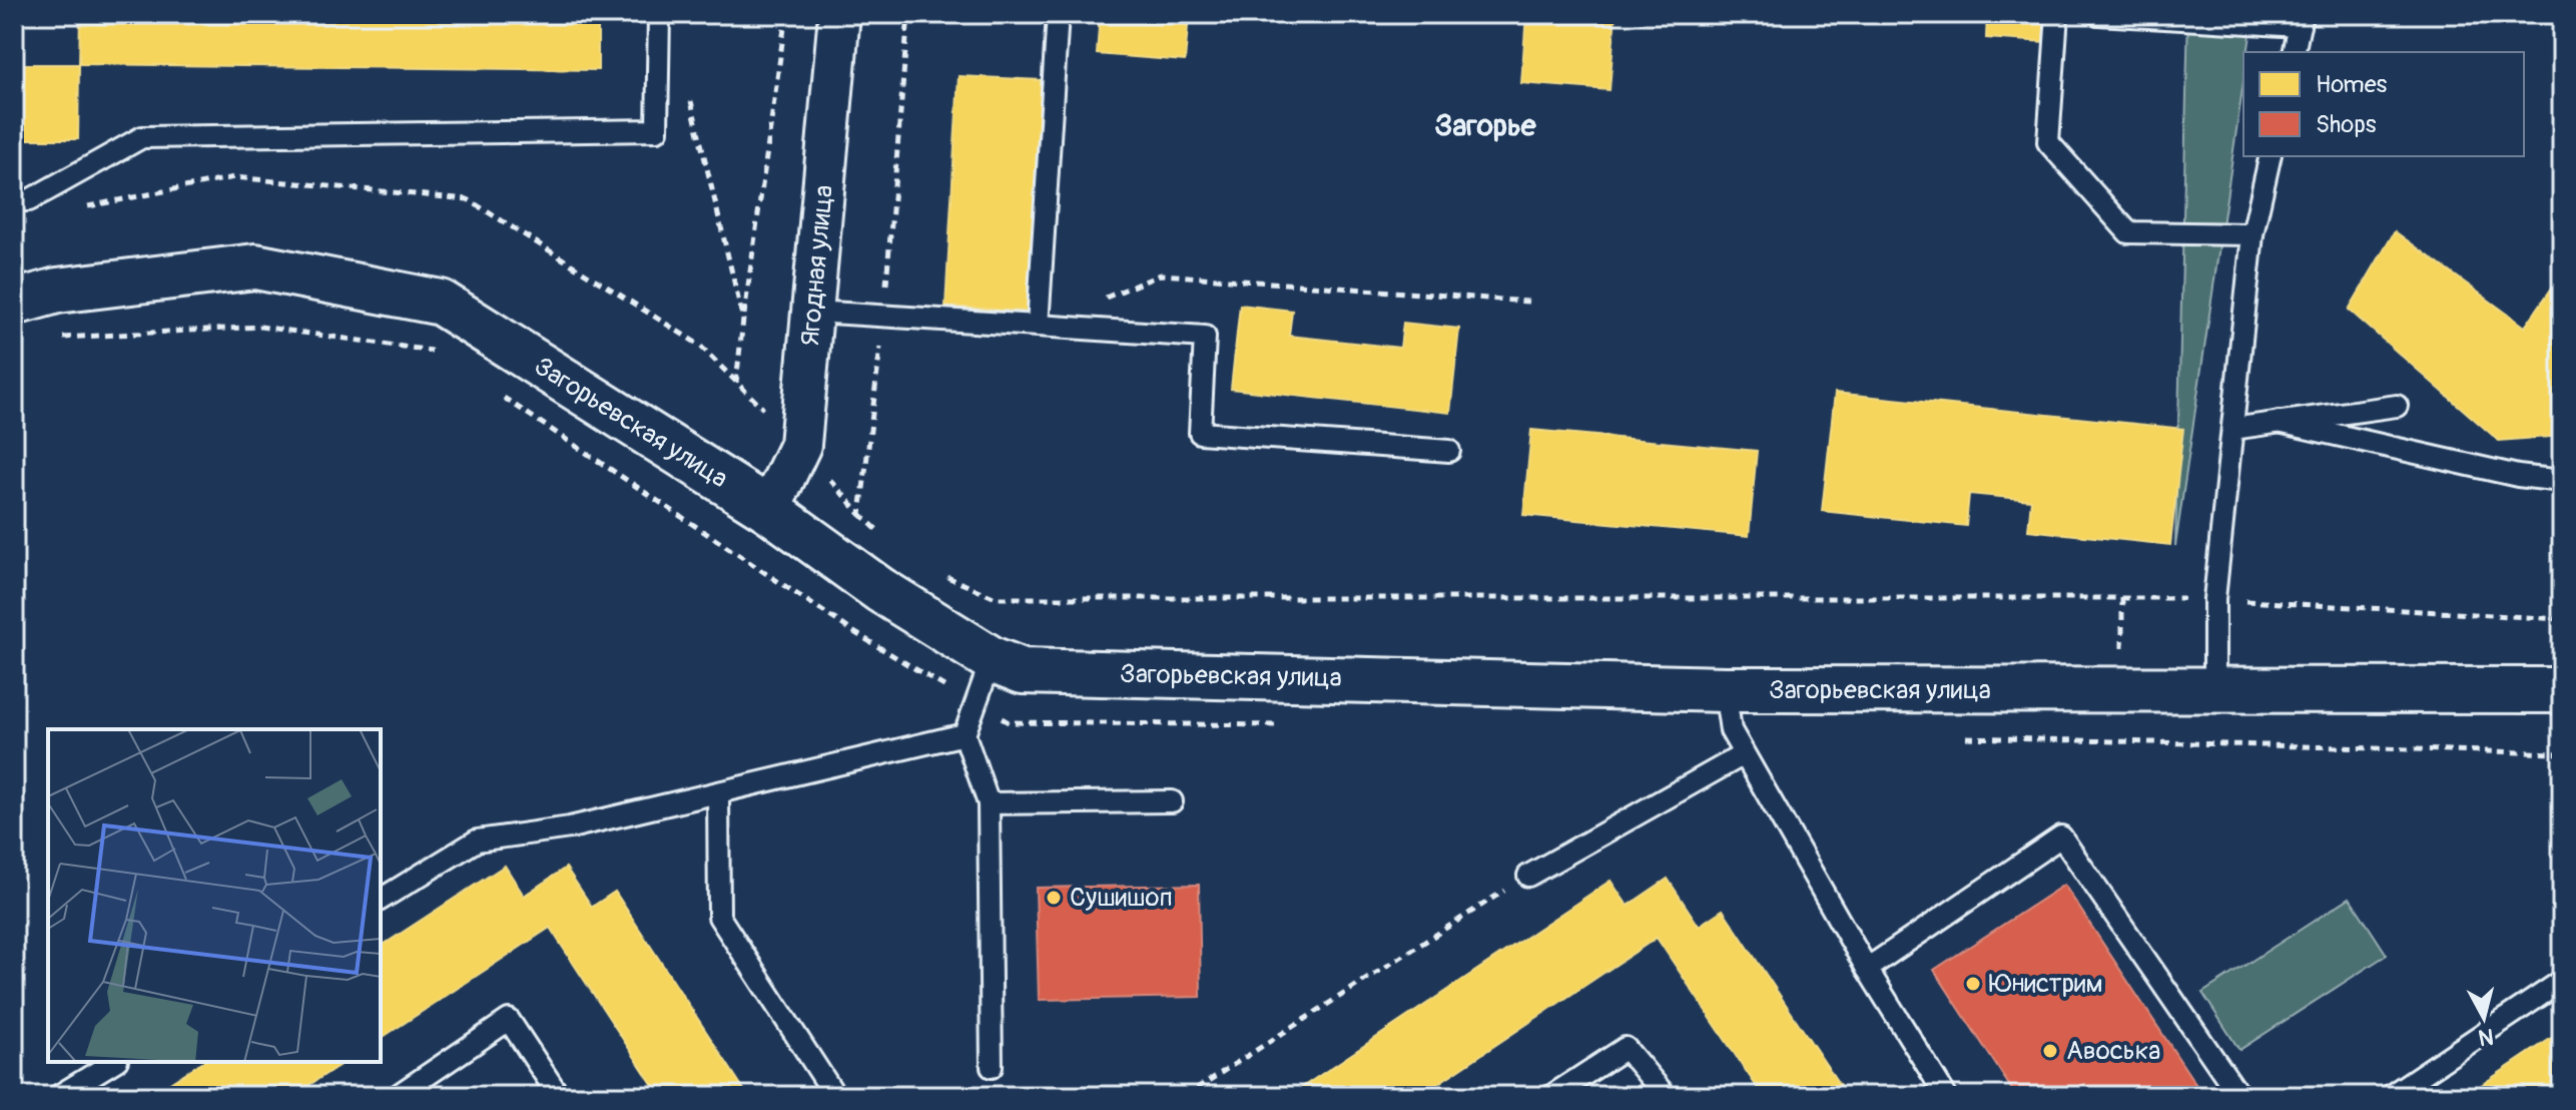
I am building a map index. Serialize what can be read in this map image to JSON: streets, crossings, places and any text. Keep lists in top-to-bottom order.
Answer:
{
  "streets": {
    "street": ["Ягодная улица", "Загорьевская улица"]
  },
  "crossings": [
    ["Ягодная улица", "Загорьевская улица"]
  ],
  "districts": ["Загорье"],
  "places": ["Сушишоп", "Юнистрим", "Авоська"],
  "legend": ["Homes", "Shops"],
  "north": "bottom"
}
